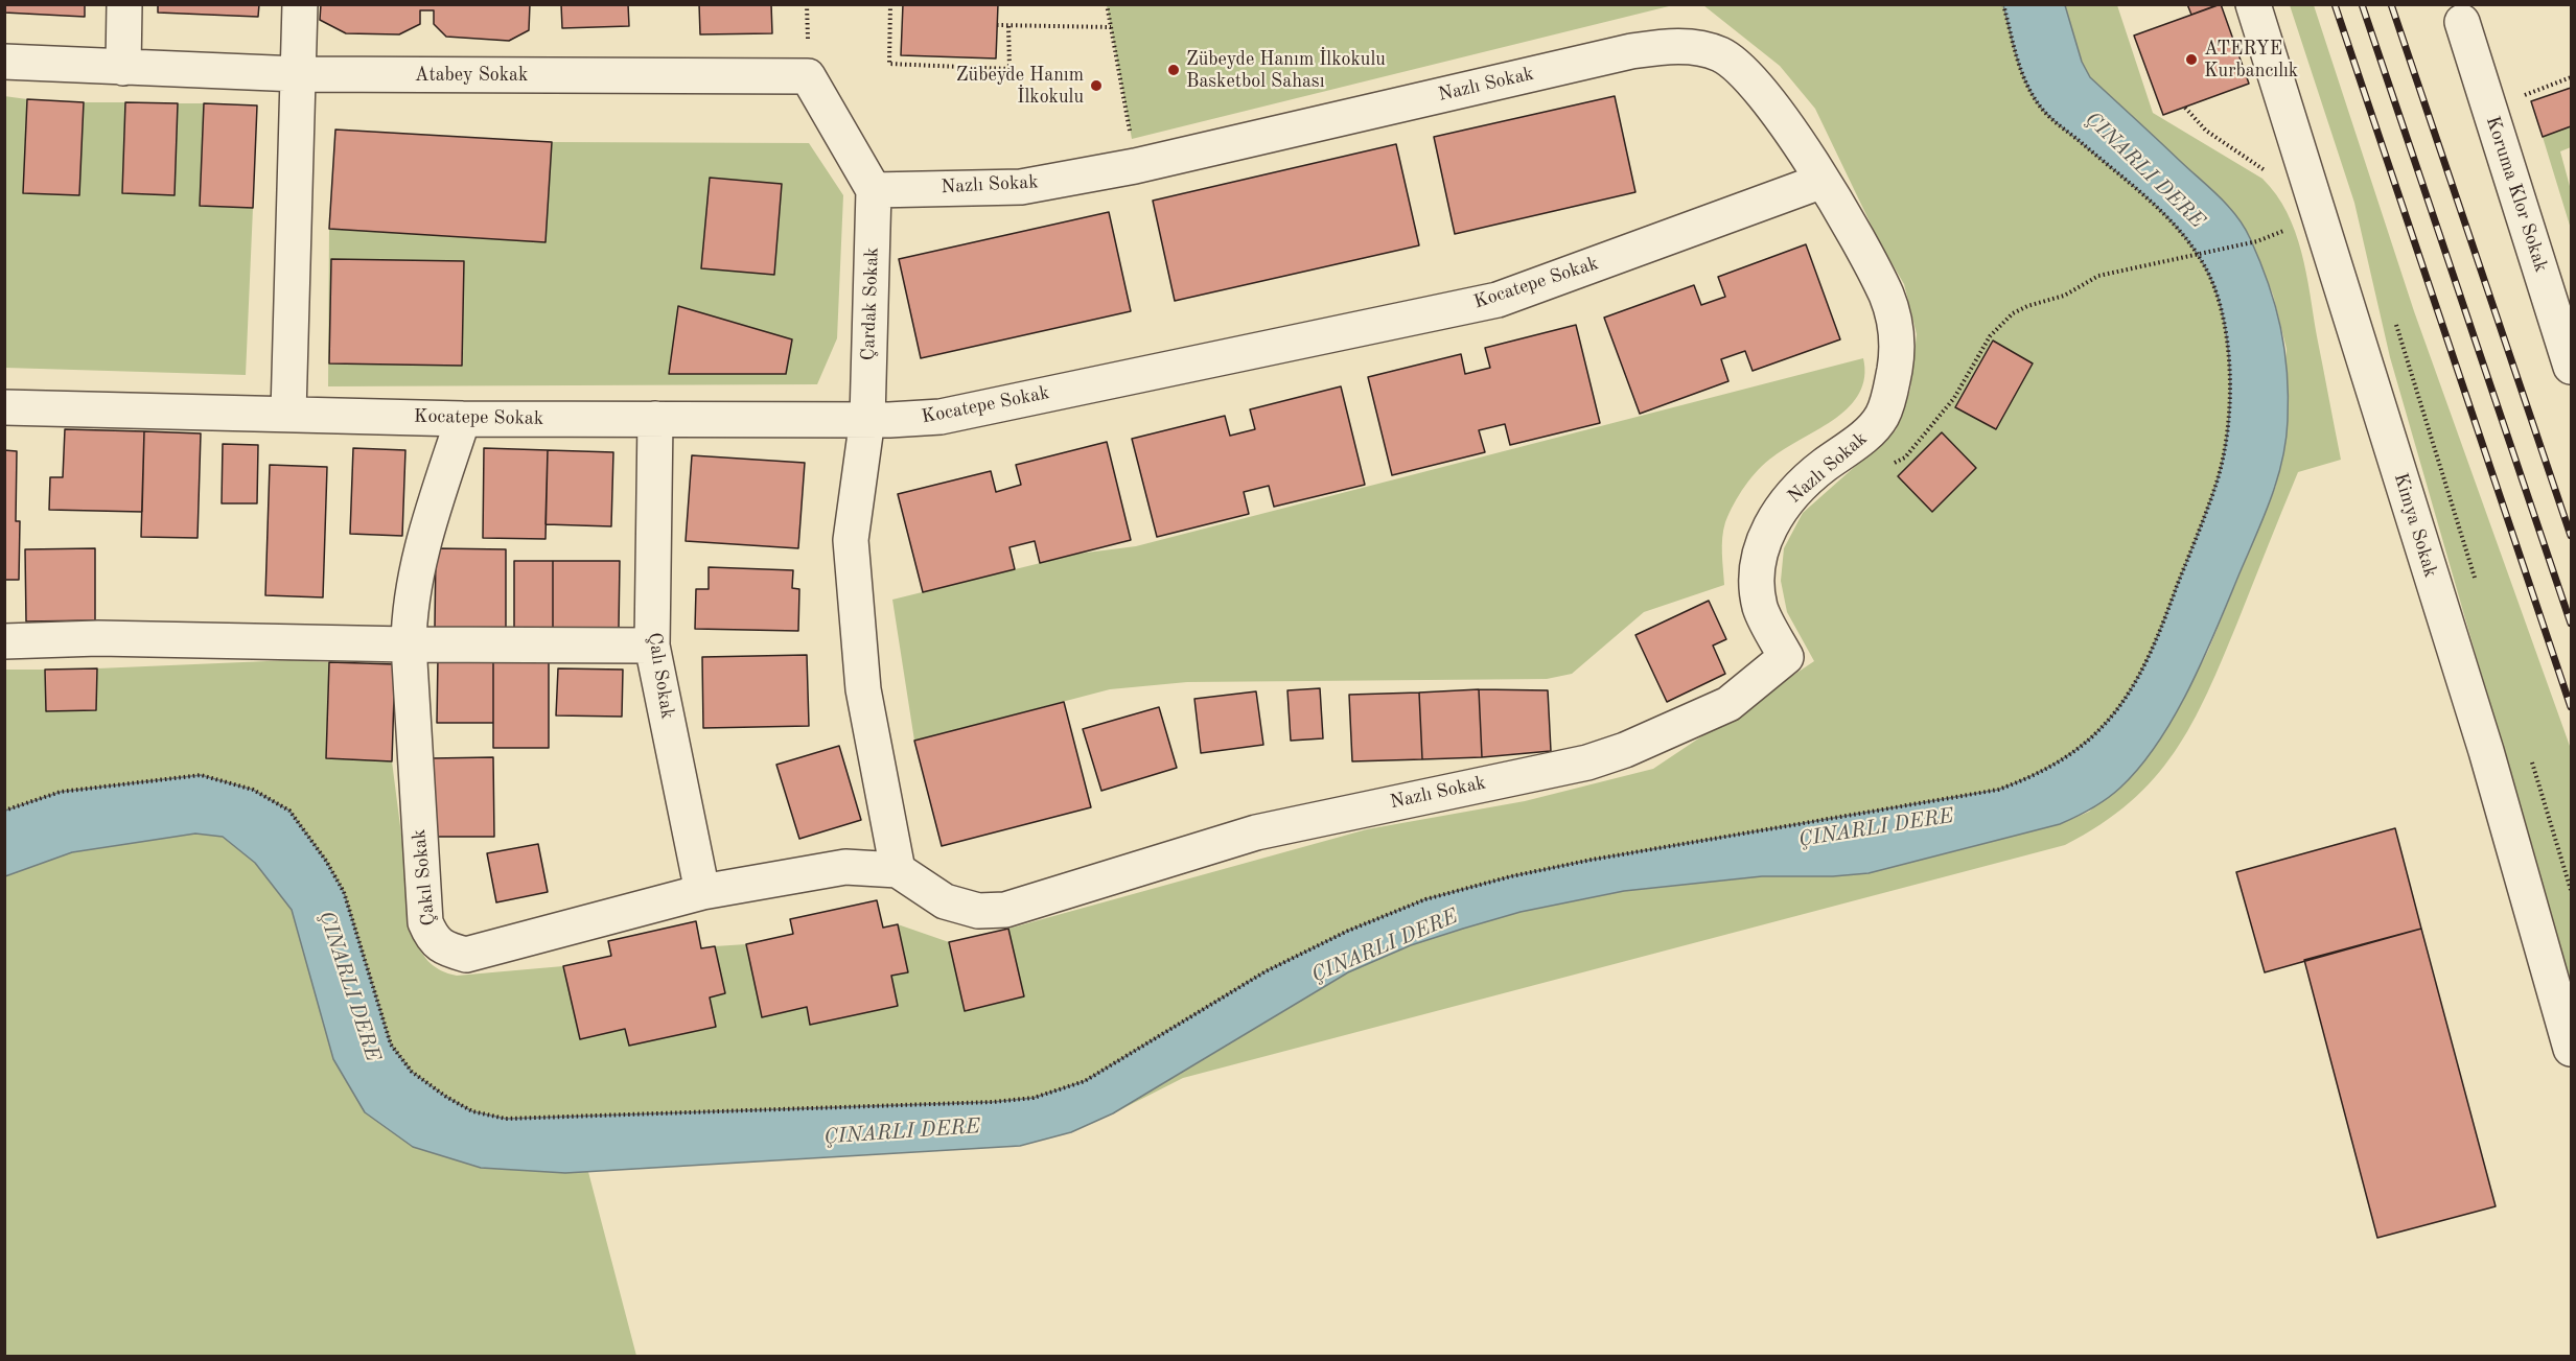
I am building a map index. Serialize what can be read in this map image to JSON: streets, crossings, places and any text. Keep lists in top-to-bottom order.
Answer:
{
  "streets": {
    "street": [
      "Atabey Sokak",
      "Nazlı Sokak",
      "Koruma Klor Sokak",
      "Kocatepe Sokak",
      "Çardak Sokak",
      "Kimya Sokak",
      "Çalı Sokak",
      "Çakıl Sokak"
    ]
  },
  "crossings": [
    ["Atabey Sokak", "Nazlı Sokak"],
    ["Atabey Sokak", "Çardak Sokak"],
    ["Nazlı Sokak", "Kocatepe Sokak"],
    ["Nazlı Sokak", "Çardak Sokak"],
    ["Nazlı Sokak", "Çakıl Sokak"],
    ["Kocatepe Sokak", "Çardak Sokak"],
    ["Kocatepe Sokak", "Çalı Sokak"],
    ["Kocatepe Sokak", "Çakıl Sokak"],
    ["Çardak Sokak", "Çakıl Sokak"],
    ["Çalı Sokak", "Çakıl Sokak"]
  ],
  "water": ["ÇINARLI DERE"],
  "places": ["ATERYE Kurbancılık", "Zübeyde Hanım İlkokulu Basketbol Sahası", "Zübeyde Hanım İlkokulu"]
}
